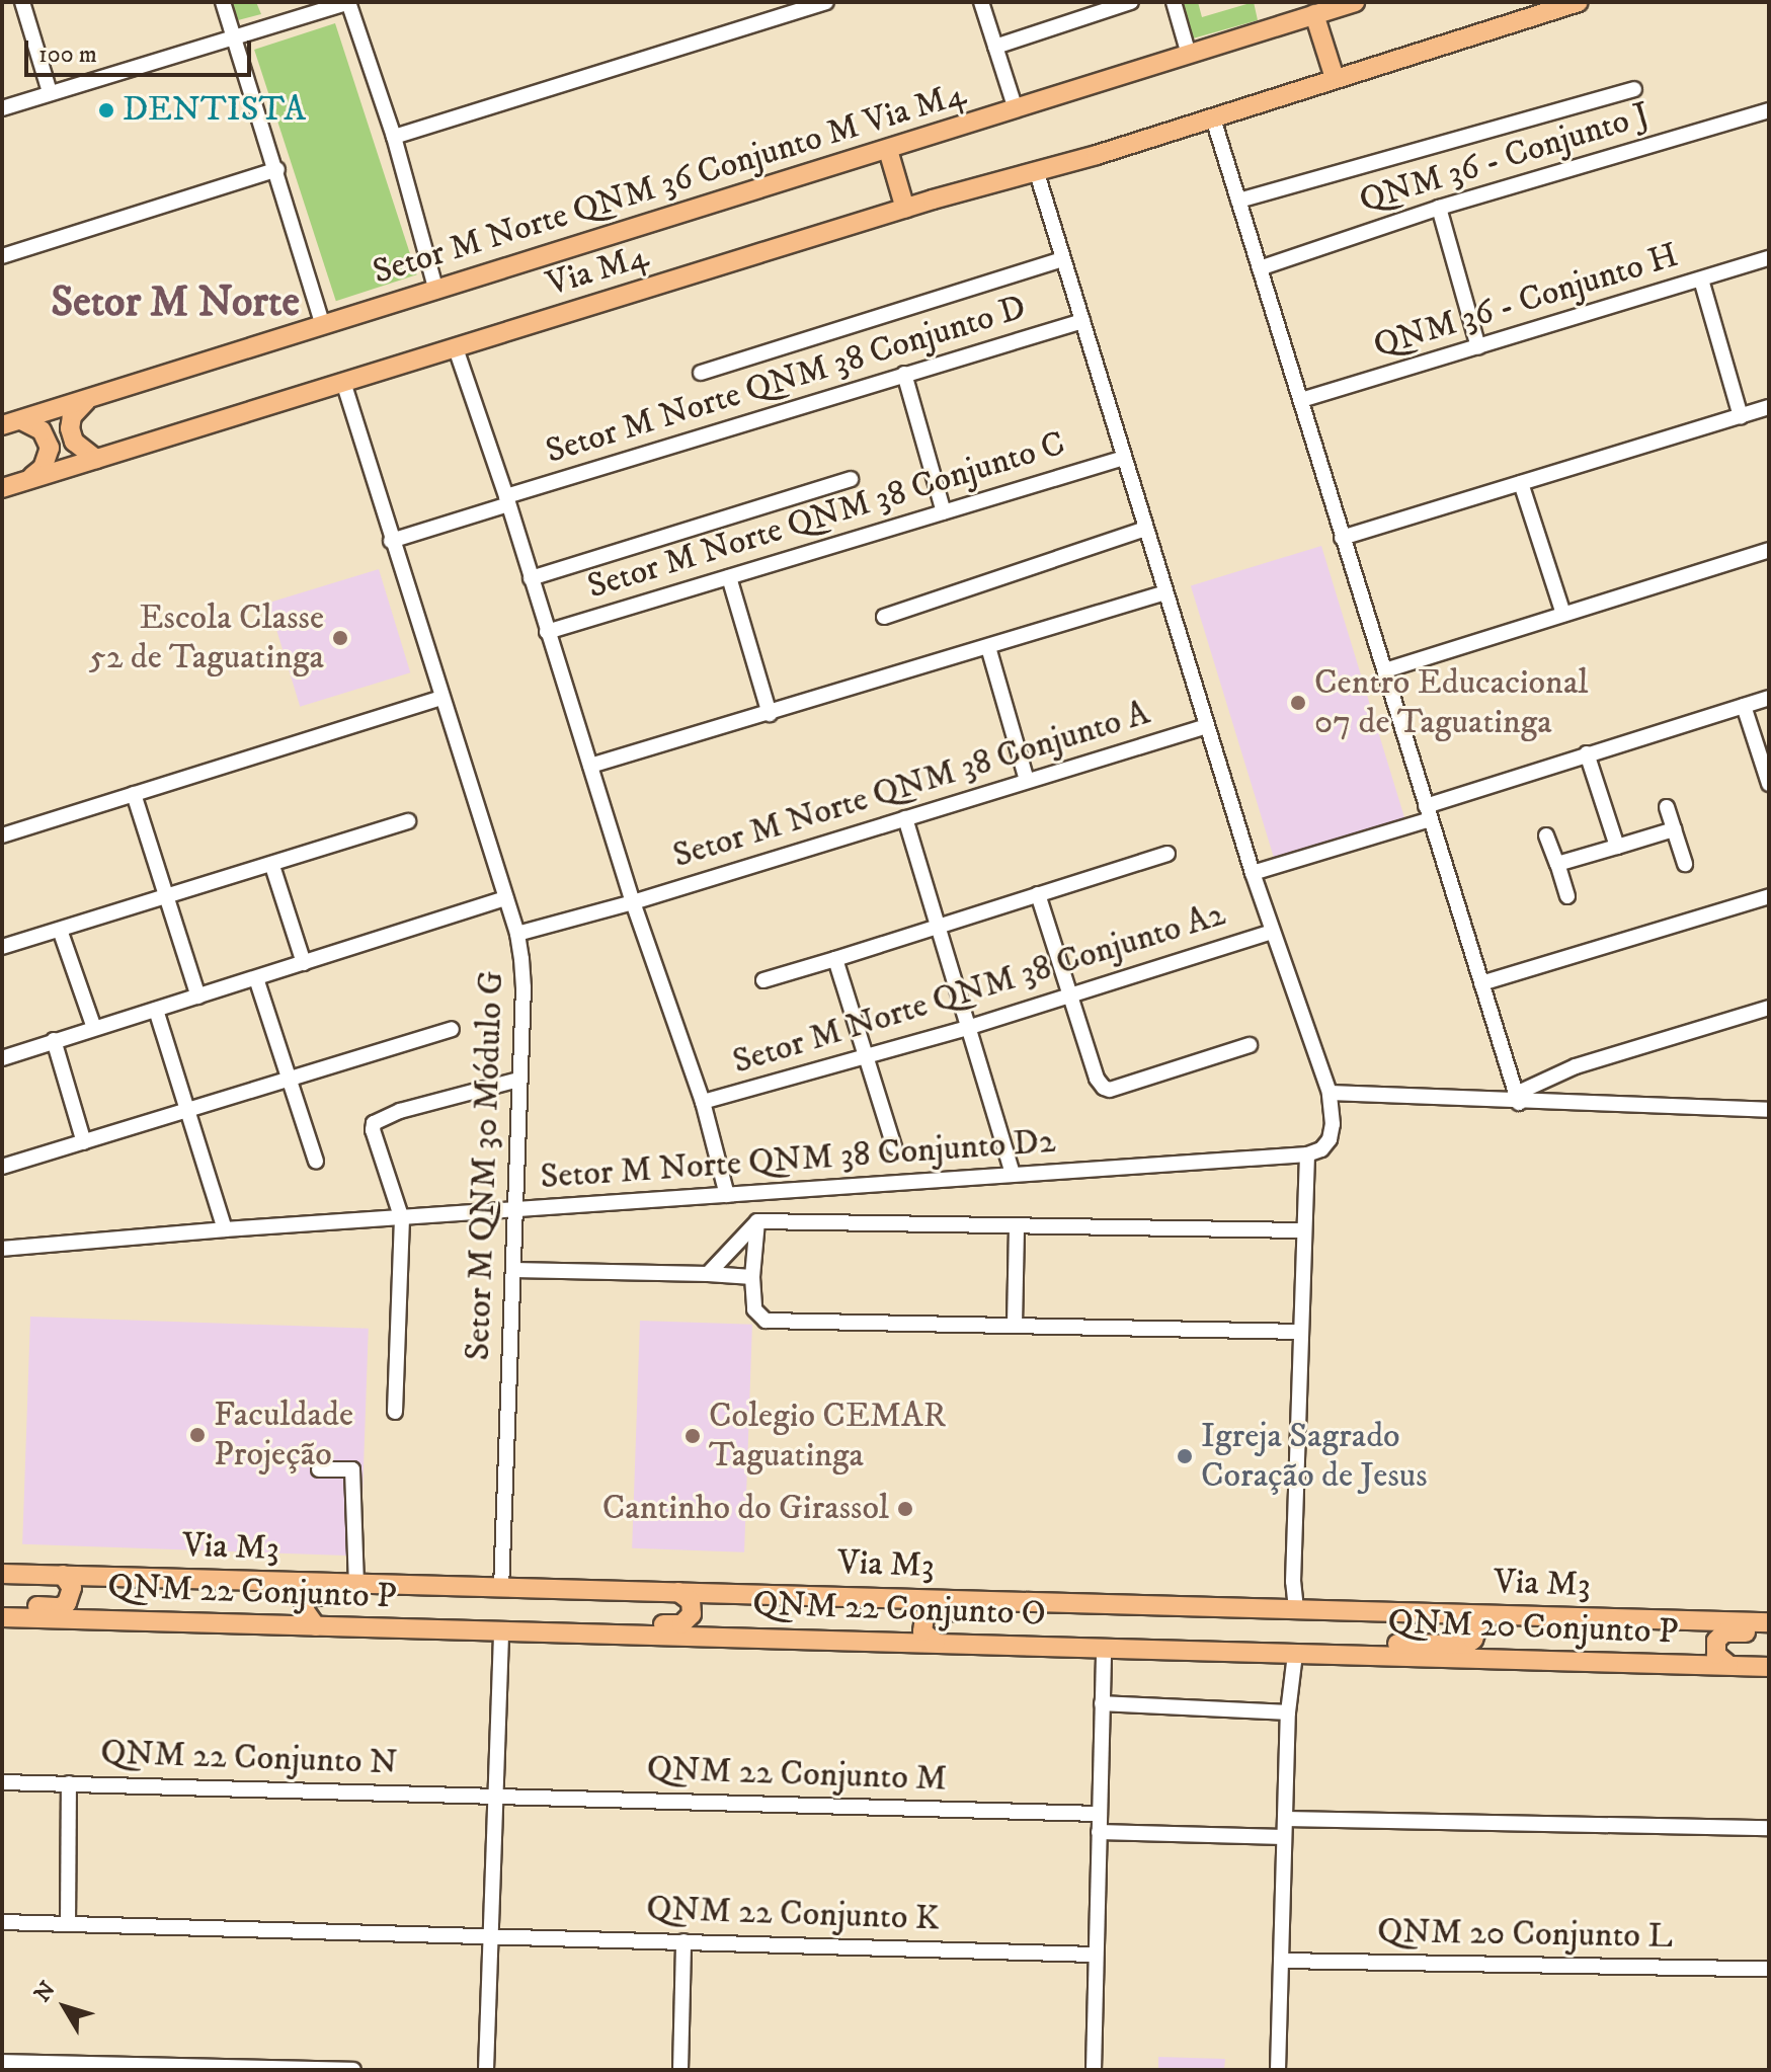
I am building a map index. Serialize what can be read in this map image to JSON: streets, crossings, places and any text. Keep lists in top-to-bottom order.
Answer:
{
  "streets": {
    "main road": [
      "Setor M Norte QNM 36 Conjunto M Via M4",
      "Via M4",
      "Via M3",
      "QNM 22 Conjunto P",
      "QNM 22 Conjunto O",
      "QNM 20 Conjunto P"
    ],
    "street": [
      "QNM 36 - Conjunto J",
      "QNM 36 - Conjunto H",
      "Setor M Norte QNM 38 Conjunto D",
      "Setor M Norte QNM 38 Conjunto C",
      "Setor M Norte QNM 38 Conjunto A",
      "Setor M Norte QNM 38 Conjunto A2",
      "Setor M Norte QNM 38 Conjunto D2",
      "Setor M QNM 30 Módulo G",
      "QNM 22 Conjunto N",
      "QNM 22 Conjunto M",
      "QNM 22 Conjunto K",
      "QNM 20 Conjunto L"
    ]
  },
  "crossings": [
    ["Via M4", "Setor M QNM 30 Módulo G"],
    ["Setor M Norte QNM 38 Conjunto D", "Setor M QNM 30 Módulo G"],
    ["Setor M Norte QNM 38 Conjunto A", "Setor M QNM 30 Módulo G"],
    ["Setor M Norte QNM 38 Conjunto D2", "Setor M QNM 30 Módulo G"],
    ["Setor M QNM 30 Módulo G", "Via M3"],
    ["QNM 22 Conjunto P", "QNM 22 Conjunto O"],
    ["QNM 22 Conjunto O", "QNM 20 Conjunto P"],
    ["QNM 22 Conjunto N", "QNM 22 Conjunto M"]
  ],
  "districts": ["Setor M Norte"],
  "places": [
    "DENTISTA",
    "Escola Classe 52 de Taguatinga",
    "Centro Educacional 07 de Taguatinga",
    "Faculdade Projeção",
    "Colegio CEMAR Taguatinga",
    "Igreja Sagrado Coração de Jesus",
    "Cantinho do Girassol"
  ],
  "scale_bar": "100 m",
  "north": "top left"
}
